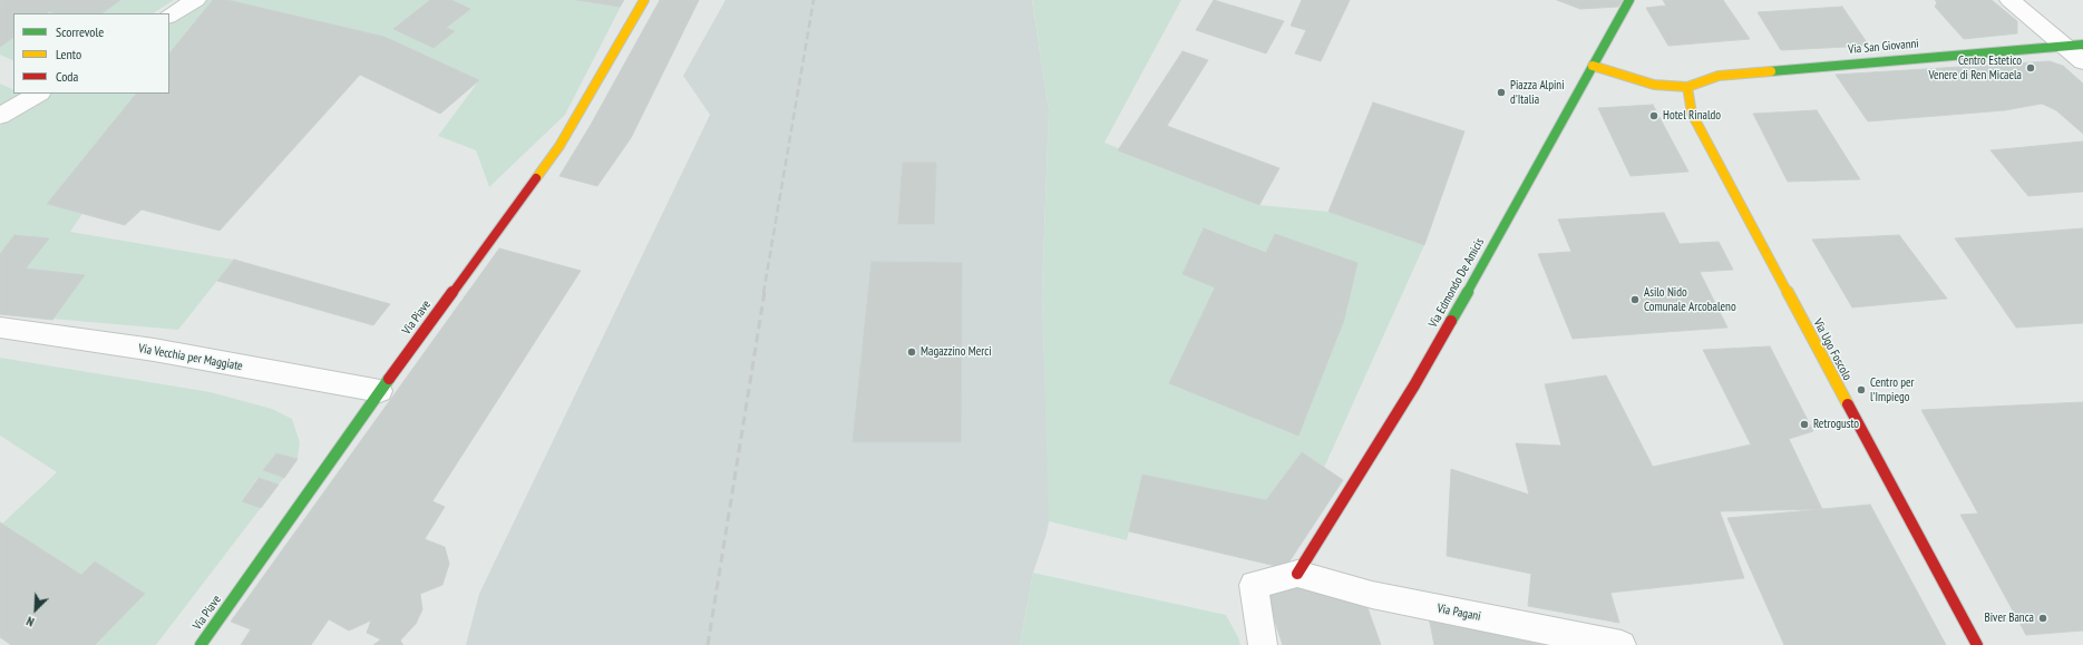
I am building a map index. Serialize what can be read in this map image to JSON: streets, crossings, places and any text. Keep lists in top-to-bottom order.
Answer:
{
  "streets": {
    "street": [
      "Via San Giovanni",
      "Via Edmondo De Amicis",
      "Via Piave",
      "Via Ugo Foscolo",
      "Via Vecchia per Maggiate",
      "Via Pagani"
    ]
  },
  "crossings": [
    ["Via San Giovanni", "Via Ugo Foscolo"],
    ["Via Edmondo De Amicis", "Via Pagani"],
    ["Via Piave", "Via Vecchia per Maggiate"]
  ],
  "places": [
    "Centro Estetico Venere di Ren Micaela",
    "Piazza Alpini d'Italia",
    "Hotel Rinaldo",
    "Asilo Nido Comunale Arcobaleno",
    "Magazzino Merci",
    "Centro per l'Impiego",
    "Retrogusto",
    "Biver Banca"
  ],
  "legend": ["Scorrevole", "Lento", "Coda"],
  "north": "bottom left"
}
